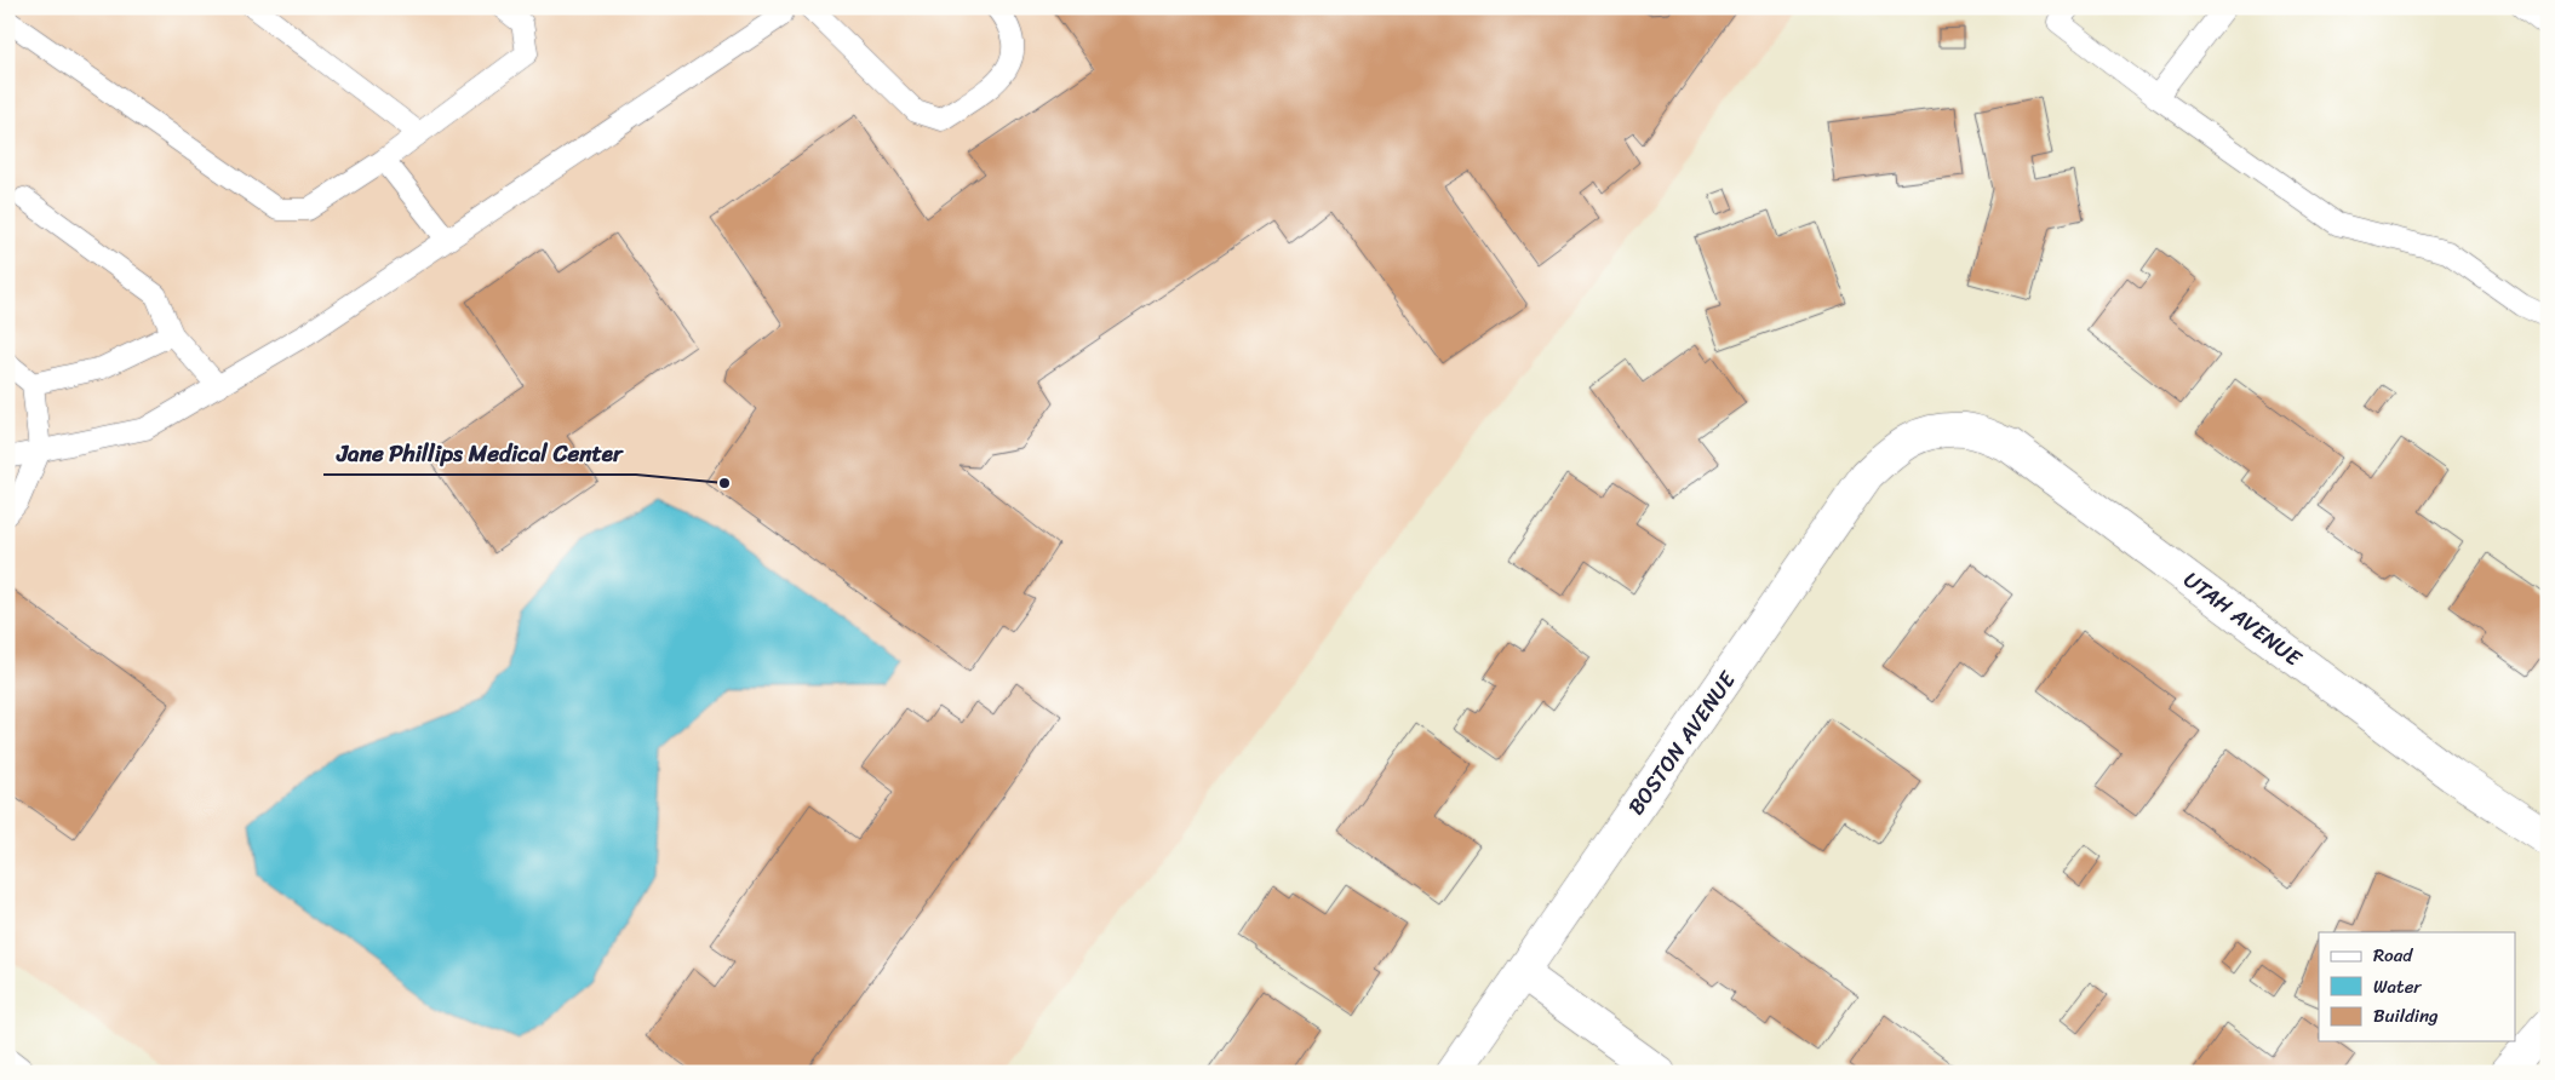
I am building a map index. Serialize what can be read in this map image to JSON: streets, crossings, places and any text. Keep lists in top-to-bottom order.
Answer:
{
  "streets": {
    "street": ["UTAH AVENUE", "BOSTON AVENUE"]
  },
  "crossings": [
    ["UTAH AVENUE", "BOSTON AVENUE"]
  ],
  "places": ["Jane Phillips Medical Center"],
  "legend": ["Road", "Water", "Building"]
}
